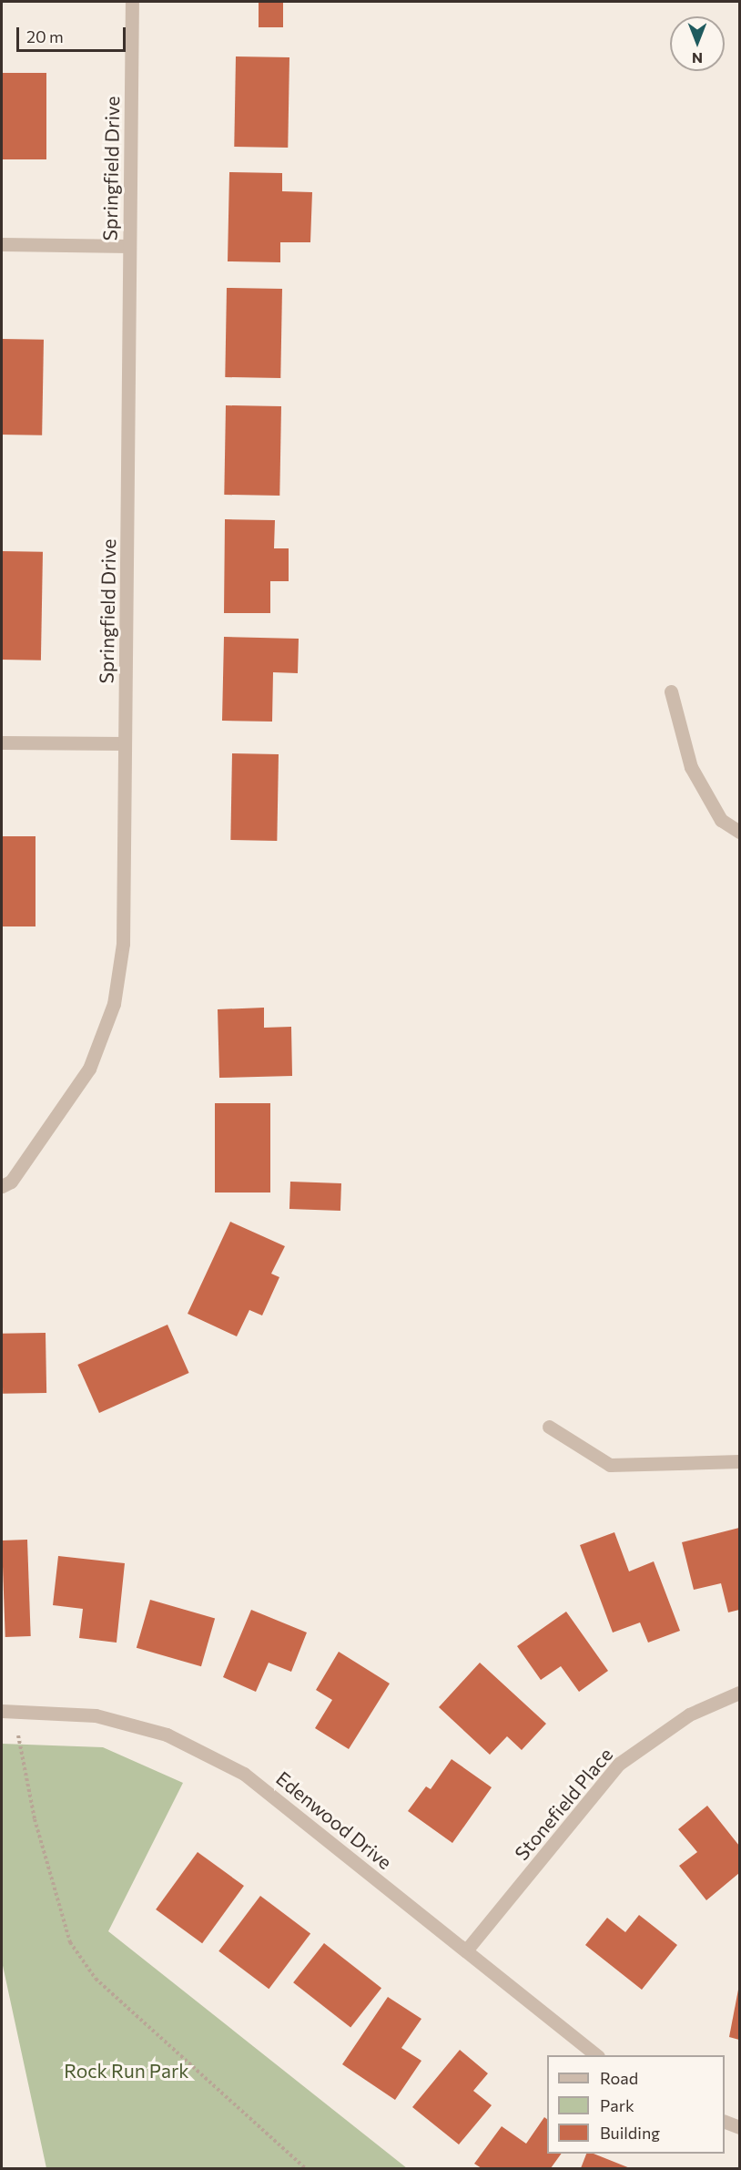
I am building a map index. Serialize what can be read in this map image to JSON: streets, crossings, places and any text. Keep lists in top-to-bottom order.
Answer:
{
  "streets": {
    "street": ["Springfield Drive", "Stonefield Place", "Edenwood Drive"]
  },
  "crossings": [
    ["Stonefield Place", "Edenwood Drive"]
  ],
  "parks": ["Rock Run Park"],
  "legend": ["Road", "Park", "Building"],
  "scale_bar": "20 m",
  "north": "bottom"
}
